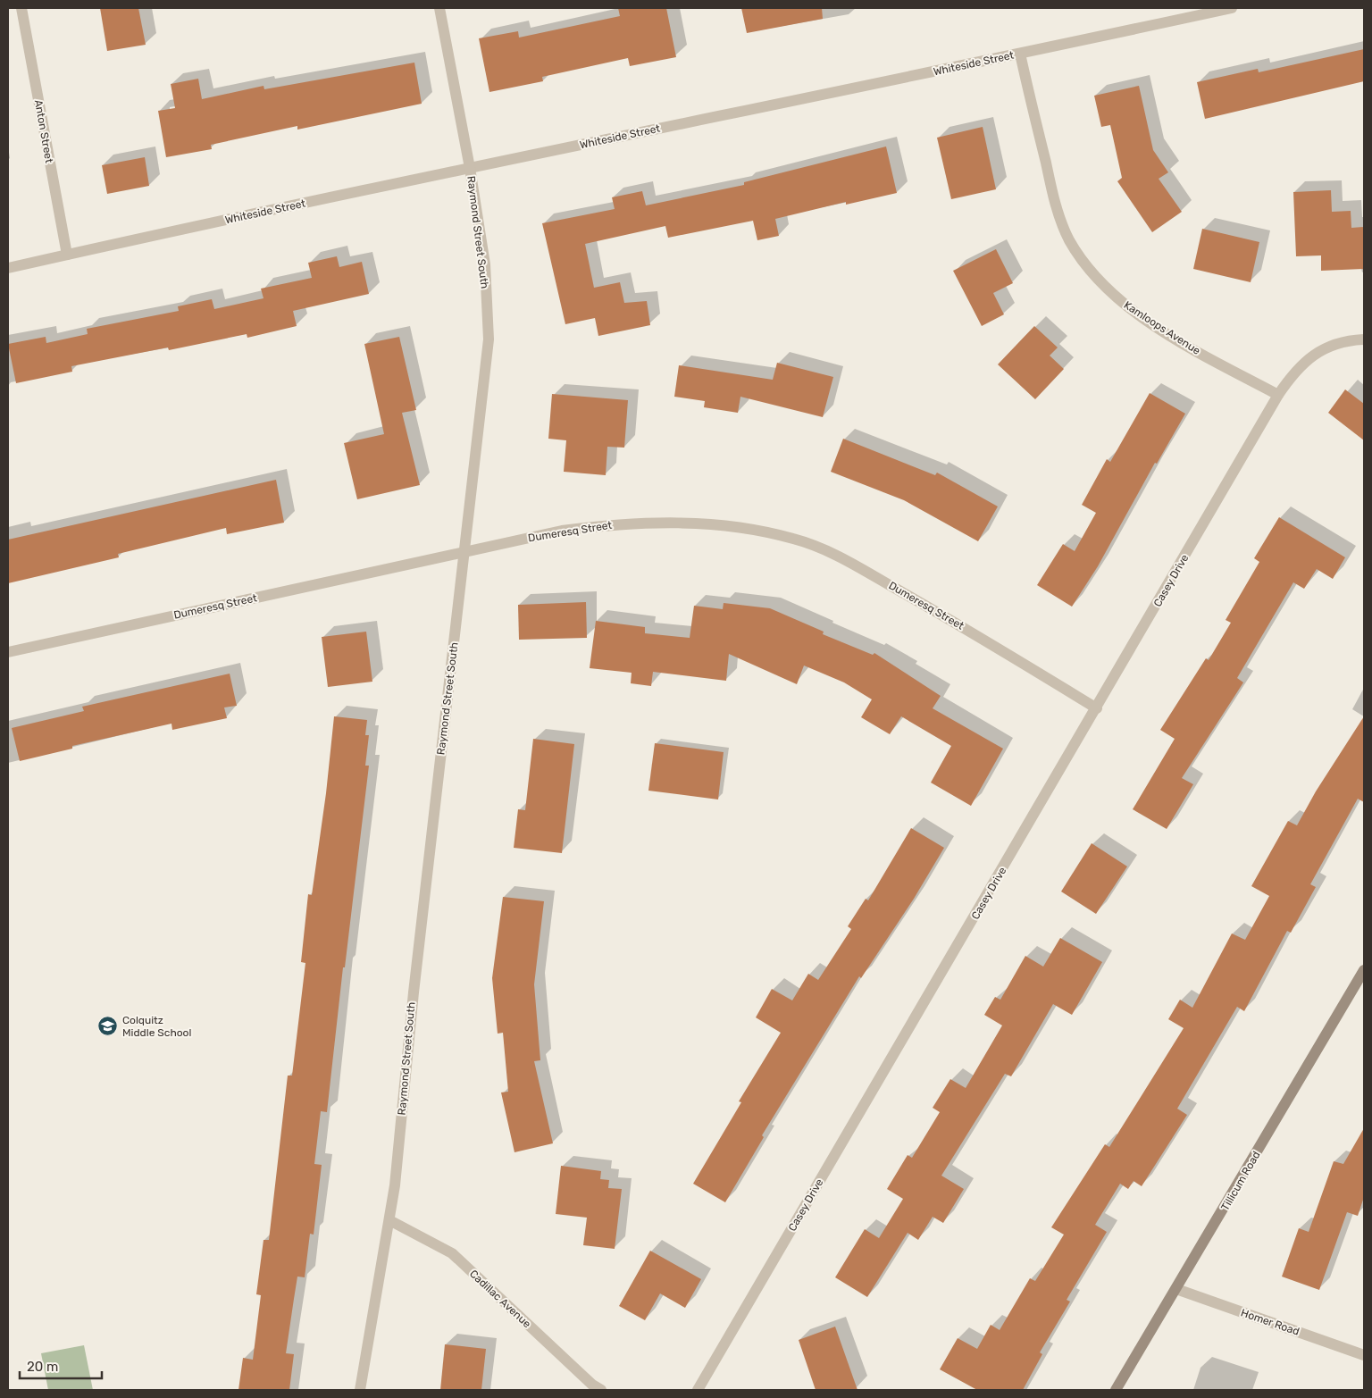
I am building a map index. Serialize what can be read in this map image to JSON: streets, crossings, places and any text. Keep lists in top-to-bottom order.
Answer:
{
  "streets": {
    "main road": ["Tillicum Road"],
    "street": [
      "Whiteside Street",
      "Anton Street",
      "Raymond Street South",
      "Kamloops Avenue",
      "Dumeresq Street",
      "Casey Drive",
      "Cadillac Avenue",
      "Homer Road"
    ]
  },
  "crossings": [
    ["Whiteside Street", "Anton Street"],
    ["Whiteside Street", "Raymond Street South"],
    ["Whiteside Street", "Kamloops Avenue"],
    ["Raymond Street South", "Dumeresq Street"],
    ["Raymond Street South", "Cadillac Avenue"],
    ["Kamloops Avenue", "Casey Drive"],
    ["Dumeresq Street", "Casey Drive"],
    ["Tillicum Road", "Homer Road"]
  ],
  "places": {
    "school or university": ["Colquitz Middle School"]
  },
  "scale_bar": "20 m"
}
